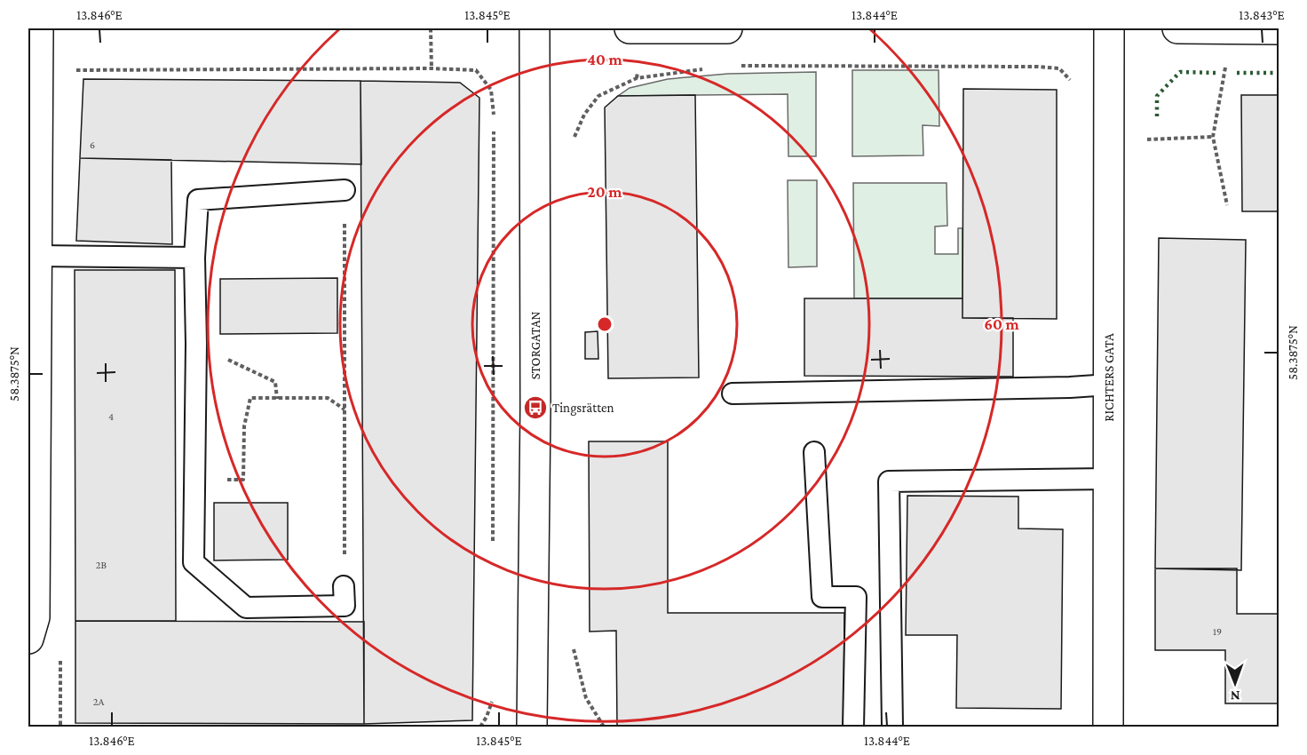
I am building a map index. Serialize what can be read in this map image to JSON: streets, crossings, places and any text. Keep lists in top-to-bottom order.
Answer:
{
  "streets": {
    "street": ["STORGATAN", "RICHTERS GATA"]
  },
  "places": {
    "bus stop": ["Tingsrätten"]
  },
  "house_numbers": [
    "6",
    "4",
    "2B",
    "19",
    "2A"
  ],
  "north": "bottom",
  "coordinates": [
    "13.846°E",
    "13.845°E",
    "13.844°E",
    "13.843°E",
    "58.3875°N"
  ],
  "rings": ["40 m", "20 m", "60 m"]
}
